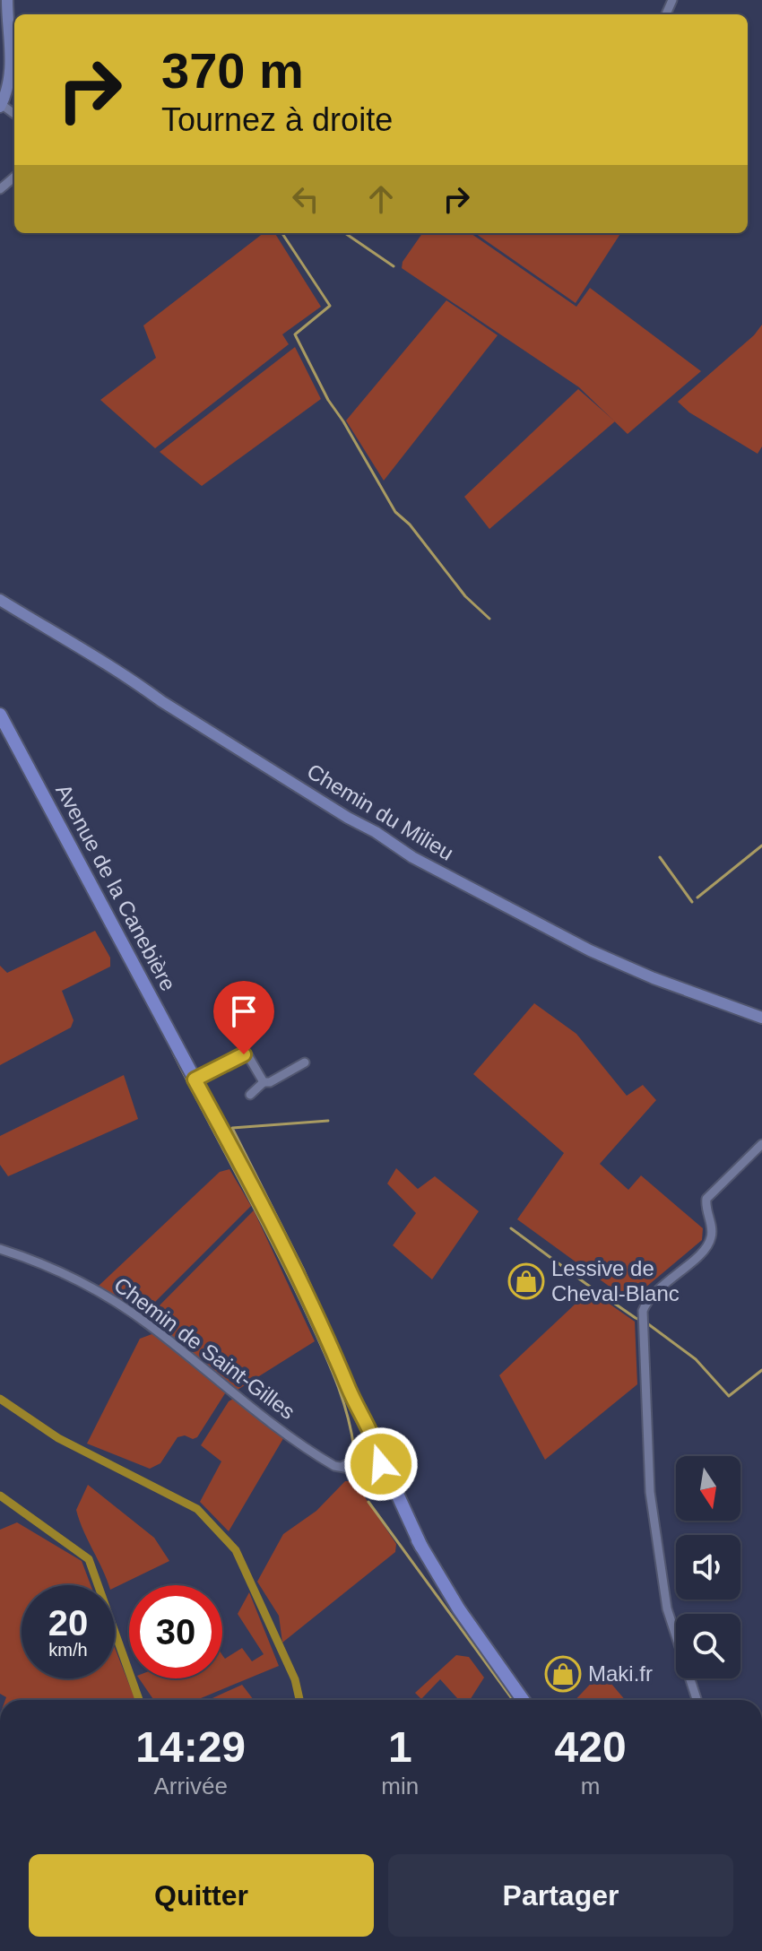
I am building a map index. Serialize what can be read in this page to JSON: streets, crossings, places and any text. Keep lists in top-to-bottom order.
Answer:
{
  "streets": {
    "main road": ["Avenue de la Canebière"],
    "street": ["Chemin du Milieu", "Chemin de Saint-Gilles"]
  },
  "places": {
    "shop": ["Lessive de Cheval-Blanc", "Maki.fr"]
  },
  "north": "bottom",
  "page": {
    "turn": ["370 m", "Tournez à droite"],
    "speed": "20 km/h",
    "limit": "30",
    "eta": [
      "14:29",
      "Arrivée",
      "1",
      "min",
      "420",
      "m"
    ],
    "buttons": ["Quitter", "Partager"]
  }
}
